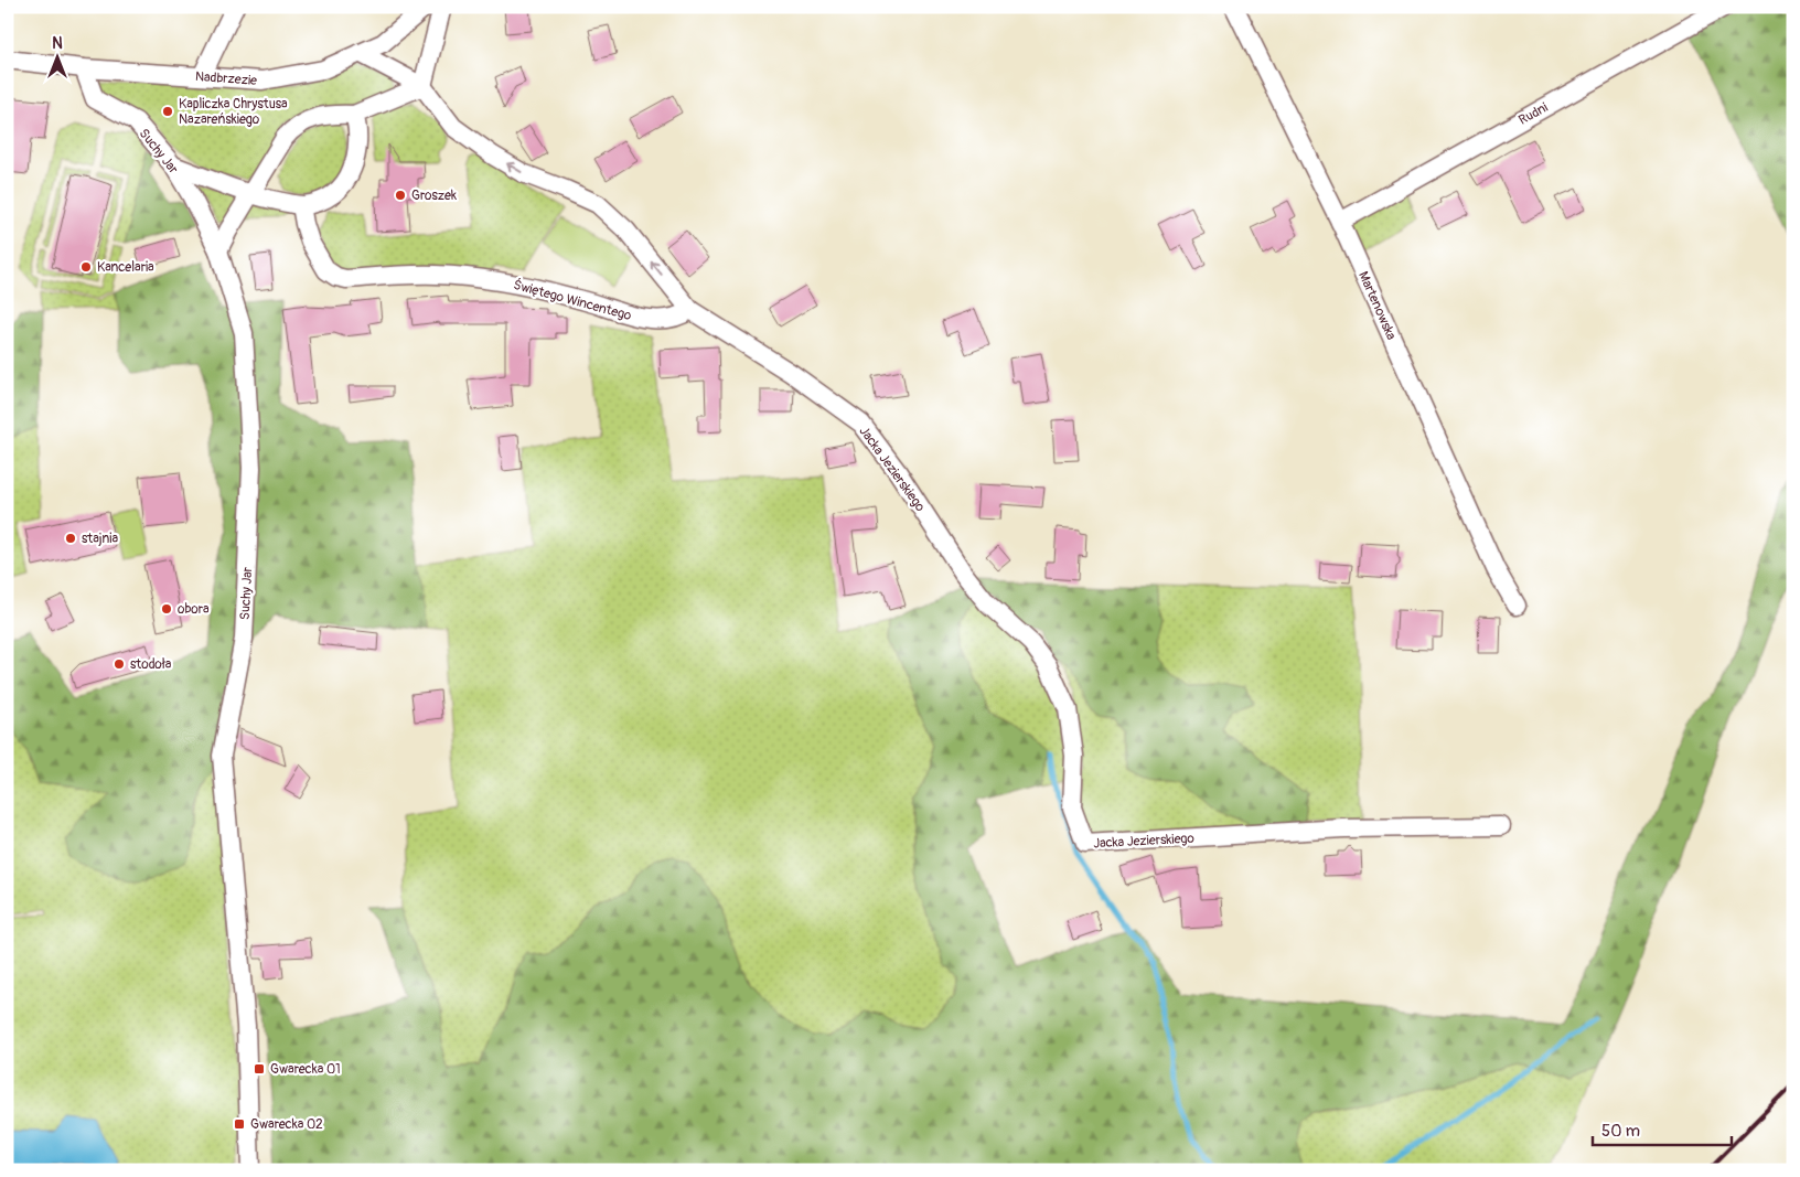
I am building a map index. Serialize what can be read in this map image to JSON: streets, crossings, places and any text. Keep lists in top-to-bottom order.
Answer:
{
  "streets": {
    "street": [
      "Nadbrzezie",
      "Rudni",
      "Suchy Jar",
      "Świętego Wincentego",
      "Martenowska",
      "Jacka Jezierskiego"
    ]
  },
  "crossings": [
    ["Nadbrzezie", "Suchy Jar"],
    ["Rudni", "Martenowska"],
    ["Świętego Wincentego", "Jacka Jezierskiego"]
  ],
  "places": {
    "other": [
      "Kapliczka Chrystusa Nazareńskiego",
      "Groszek",
      "Kancelaria",
      "stajnia",
      "obora",
      "stodoła"
    ],
    "transit": ["Gwarecka 01", "Gwarecka 02"]
  },
  "scale_bar": "50 m",
  "north": "top"
}
